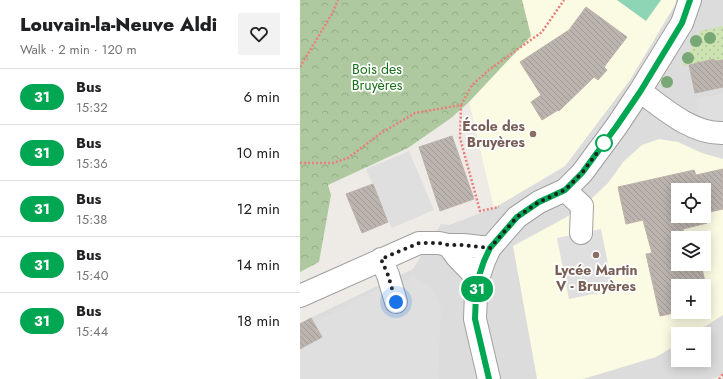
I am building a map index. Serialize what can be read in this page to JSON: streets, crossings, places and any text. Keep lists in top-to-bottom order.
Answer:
{
  "parks": ["Bois des Bruyères"],
  "places": ["École des Bruyères", "Lycée Martin V - Bruyères"],
  "lines": ["bus line 31"],
  "page": {
    "heading": ["Louvain-la-Neuve Aldi", "Walk · 2 min · 120 m"],
    "on_map": "31",
    "list": [
      {
        "mark": "31",
        "name": "Bus",
        "note": "15:32",
        "value": "6 min"
      },
      {
        "mark": "31",
        "name": "Bus",
        "note": "15:36",
        "value": "10 min"
      },
      {
        "mark": "31",
        "name": "Bus",
        "note": "15:38",
        "value": "12 min"
      },
      {
        "mark": "31",
        "name": "Bus",
        "note": "15:40",
        "value": "14 min"
      },
      {
        "mark": "31",
        "name": "Bus",
        "note": "15:44",
        "value": "18 min"
      }
    ],
    "map_buttons": ["+", "−"]
  }
}
